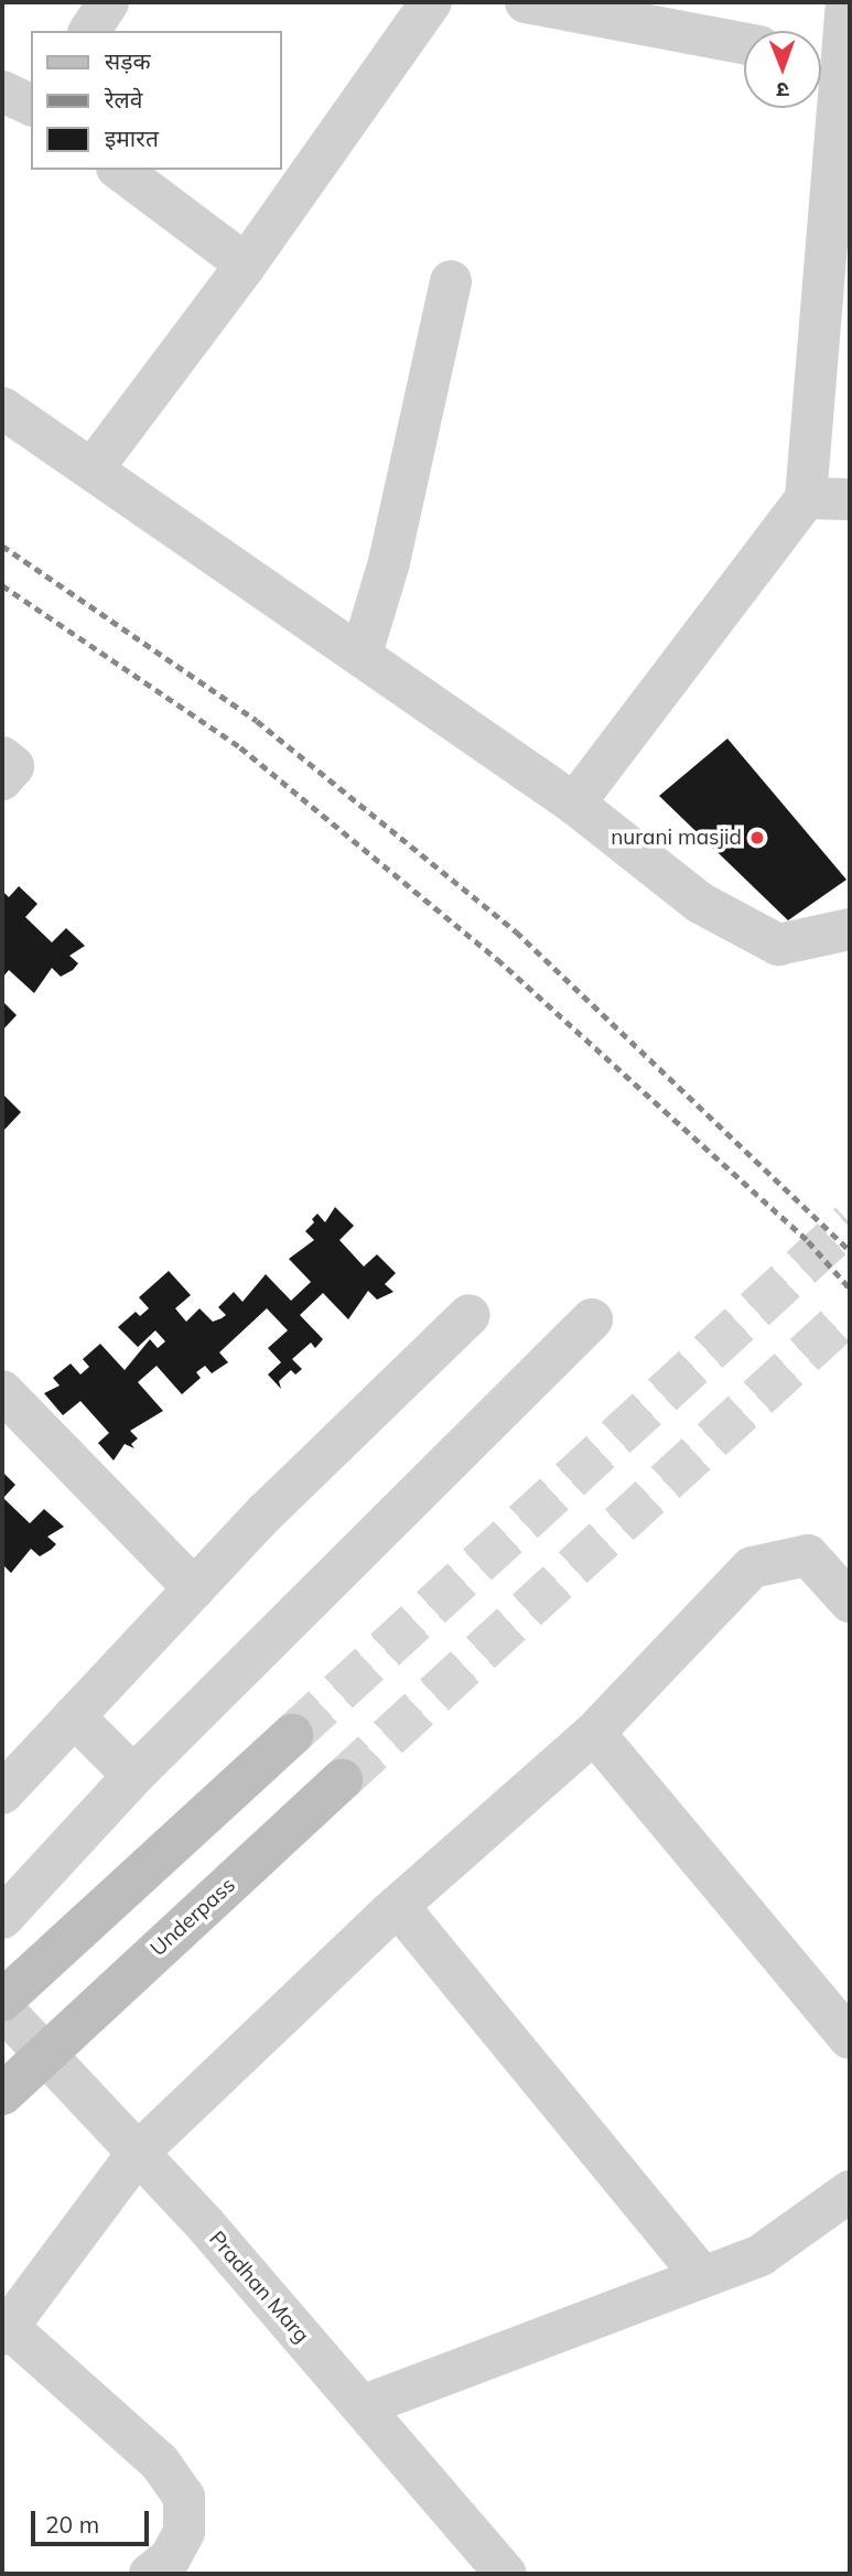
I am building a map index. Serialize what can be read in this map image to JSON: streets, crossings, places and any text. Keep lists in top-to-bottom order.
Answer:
{
  "streets": {
    "main road": ["Underpass"],
    "street": ["Pradhan Marg"]
  },
  "crossings": [
    ["Underpass", "Pradhan Marg"]
  ],
  "places": ["nurani masjid"],
  "legend": ["सड़क", "रेलवे", "इमारत"],
  "scale_bar": "20 m",
  "north": "bottom"
}
